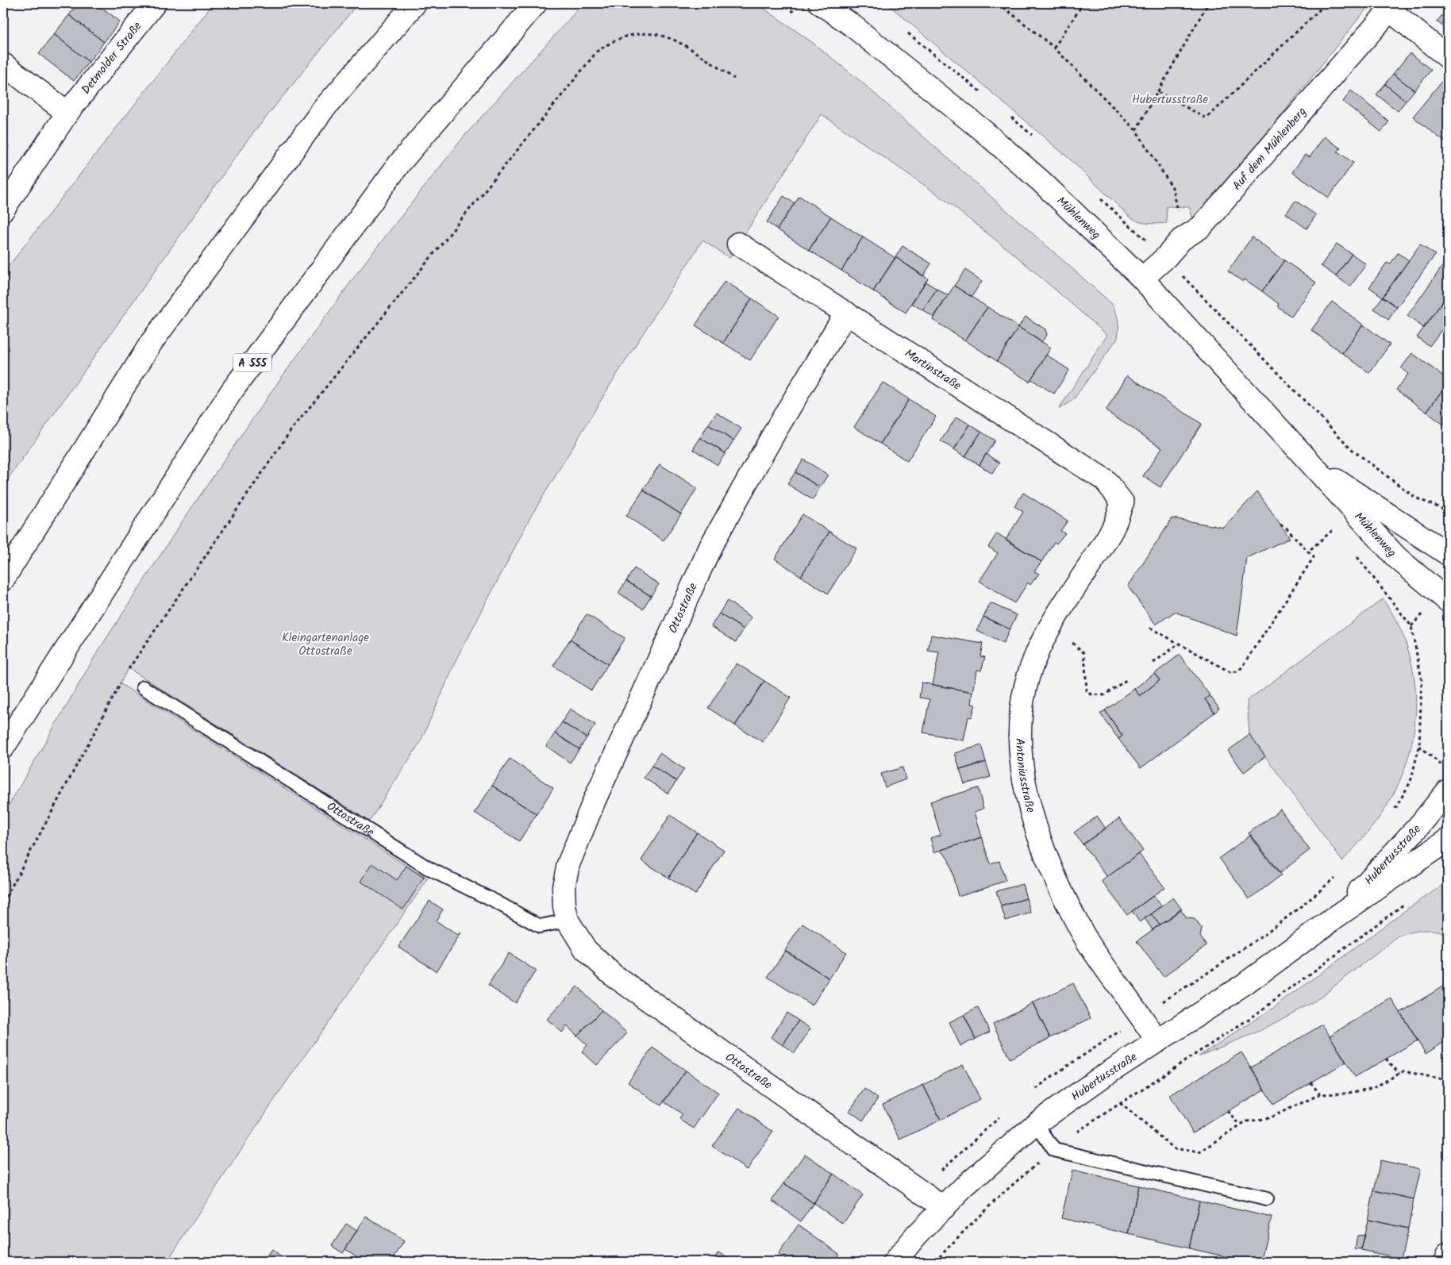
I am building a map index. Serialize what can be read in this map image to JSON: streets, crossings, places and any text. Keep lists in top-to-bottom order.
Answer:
{
  "streets": {
    "main road": [
      "Detmolder Straße",
      "Auf dem Mühlenberg",
      "Mühlenweg",
      "A 555",
      "Martinstraße",
      "Ottostraße",
      "Antoniusstraße",
      "Hubertusstraße"
    ]
  },
  "crossings": [
    ["Auf dem Mühlenberg", "Mühlenweg"],
    ["Martinstraße", "Ottostraße"],
    ["Martinstraße", "Antoniusstraße"],
    ["Ottostraße", "Hubertusstraße"],
    ["Antoniusstraße", "Hubertusstraße"]
  ],
  "parks": ["Hubertusstraße", "Kleingartenanlage Ottostraße"]
}
